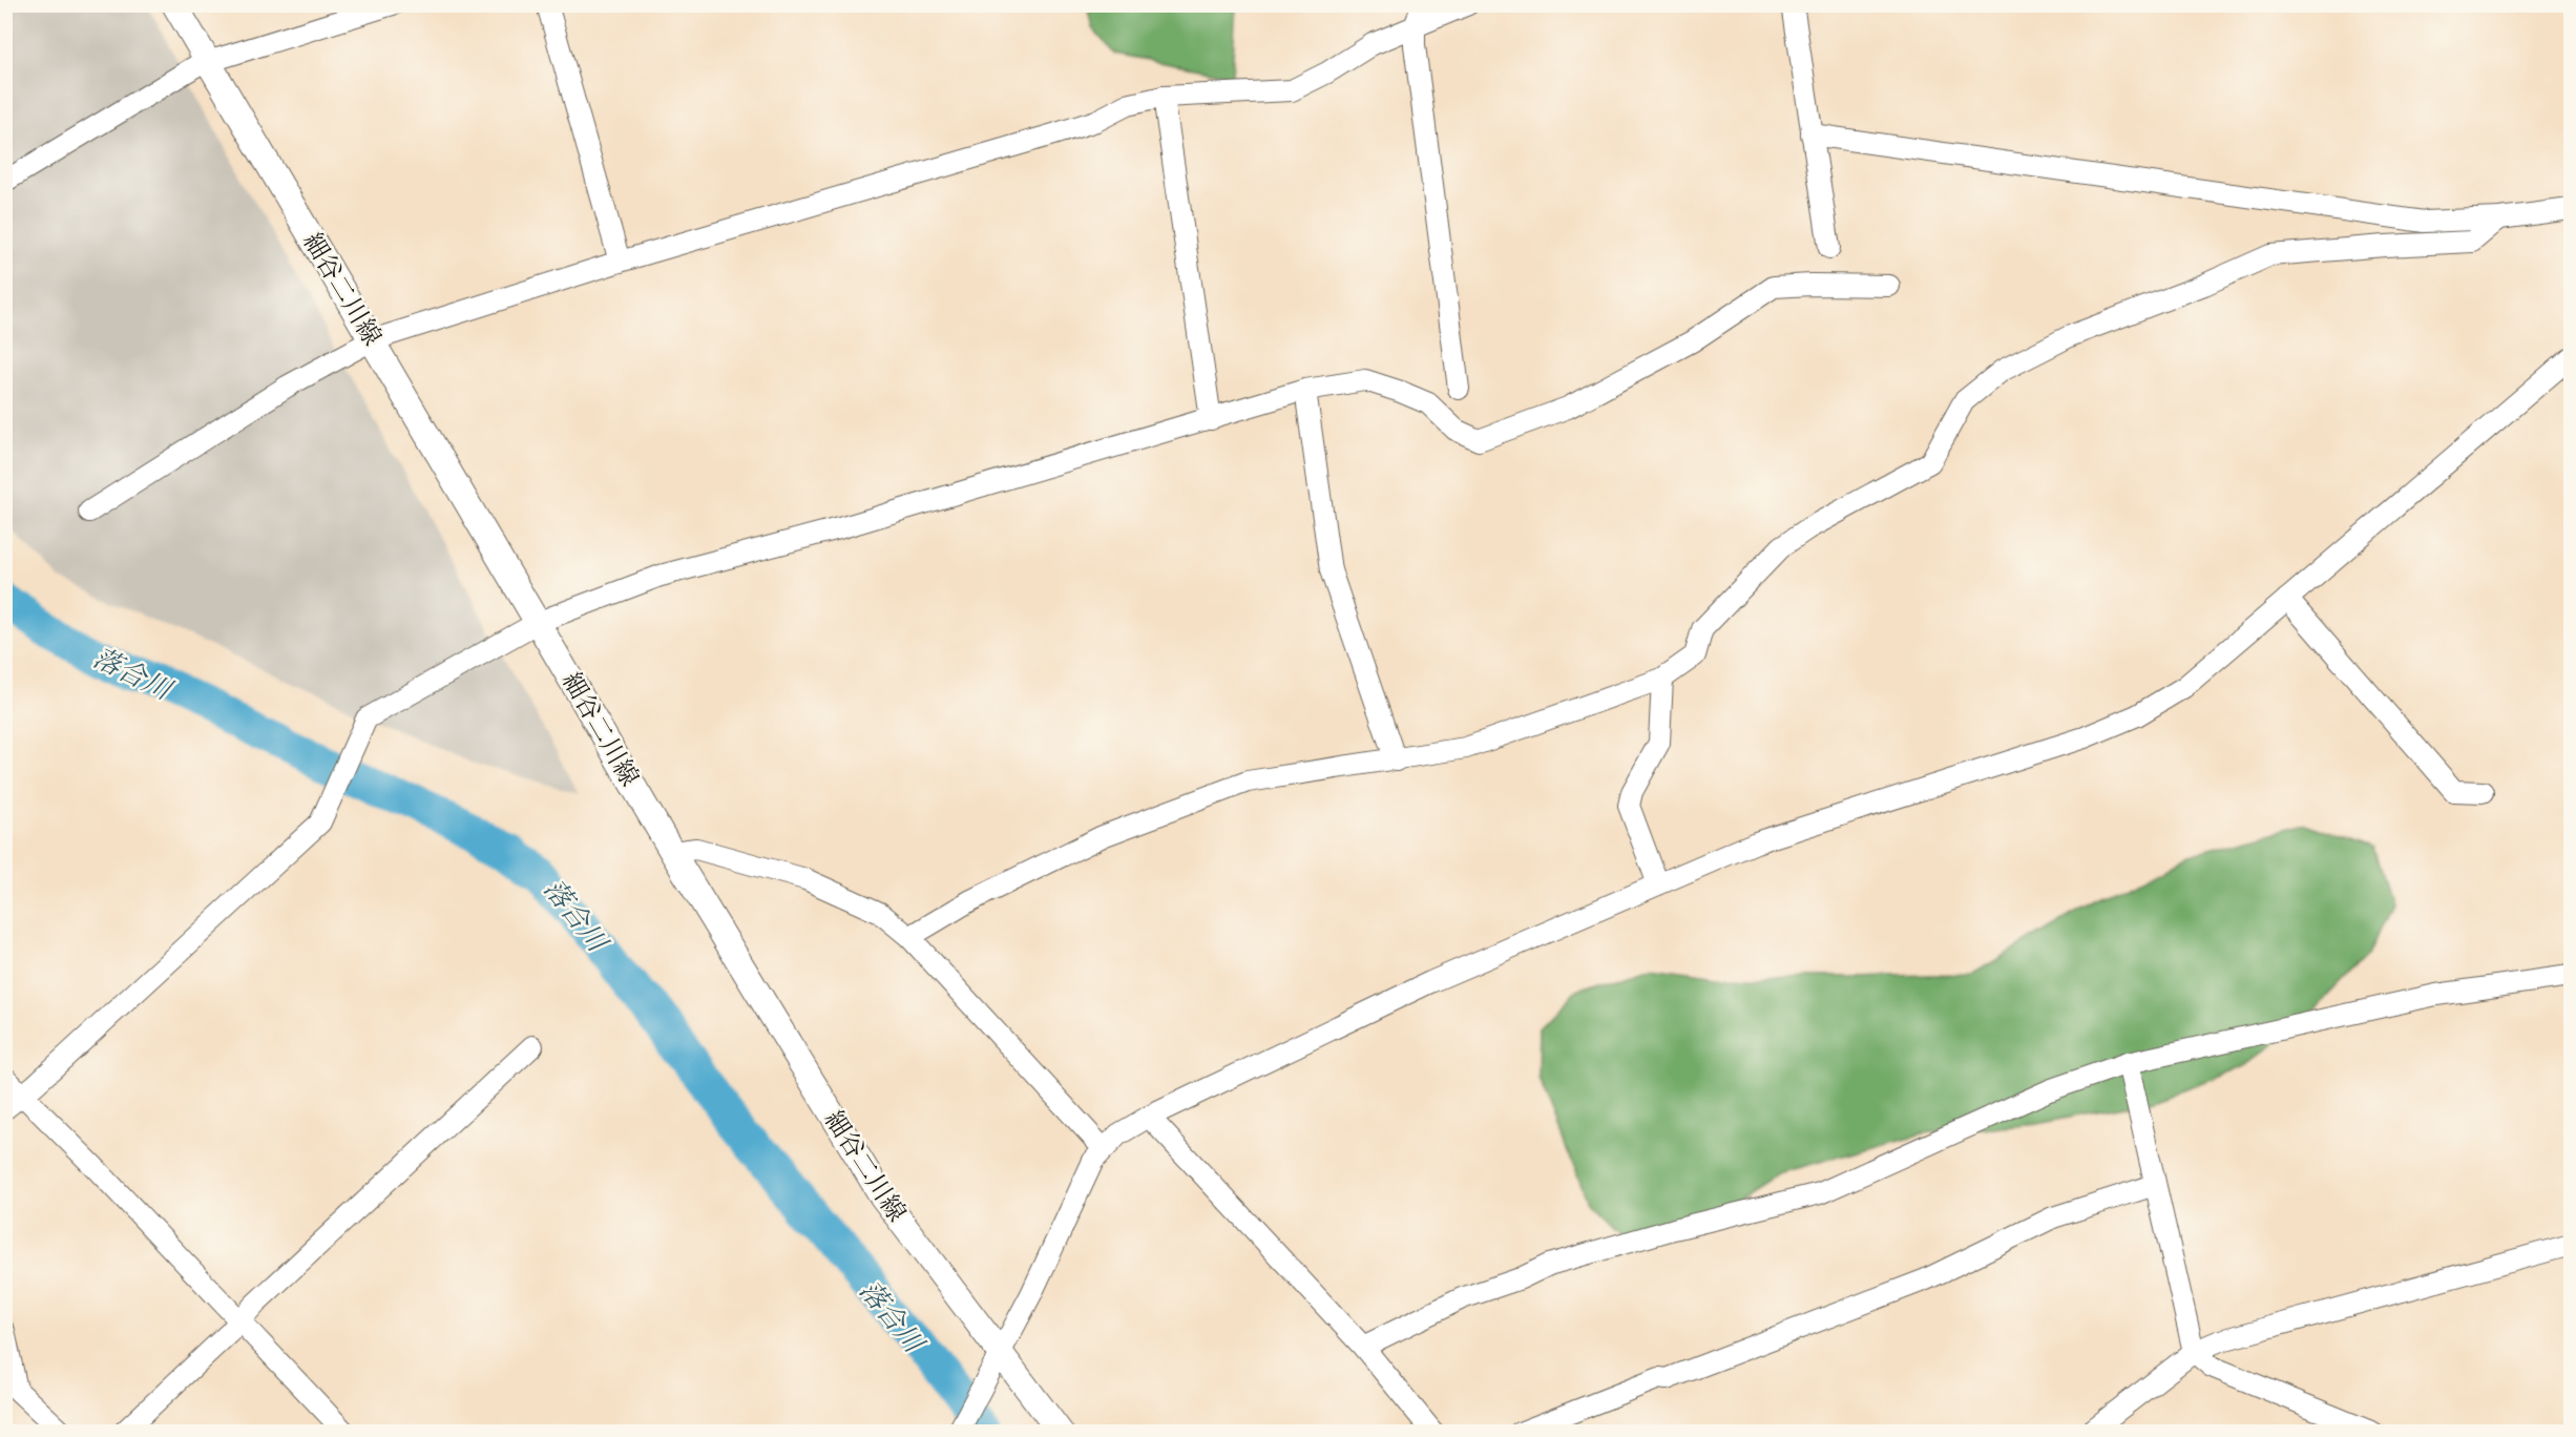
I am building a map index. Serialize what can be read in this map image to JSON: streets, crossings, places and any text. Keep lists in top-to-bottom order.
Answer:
{
  "streets": {
    "main road": ["細谷二川線"]
  },
  "water": ["落合川"]
}
